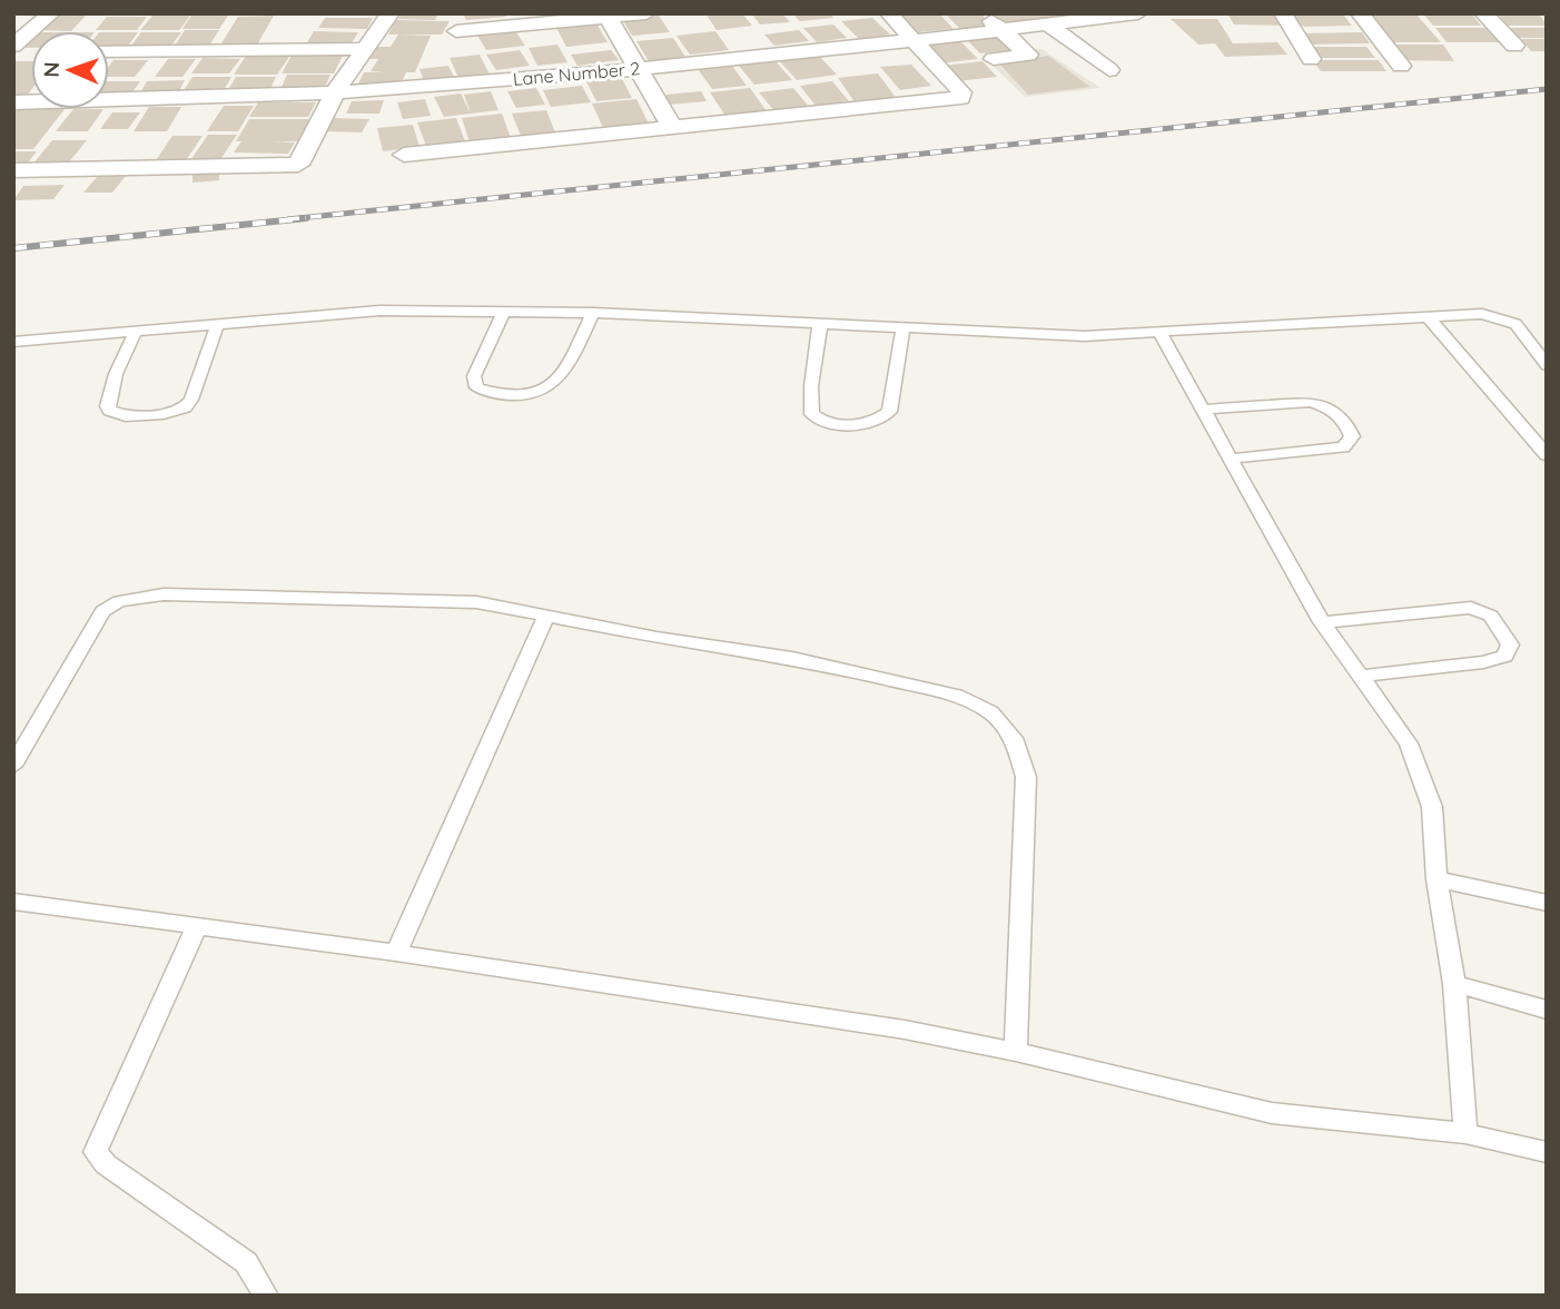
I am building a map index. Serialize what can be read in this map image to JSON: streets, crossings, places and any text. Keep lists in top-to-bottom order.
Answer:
{
  "streets": {
    "street": ["Lane Number 2"]
  },
  "north": "left"
}
